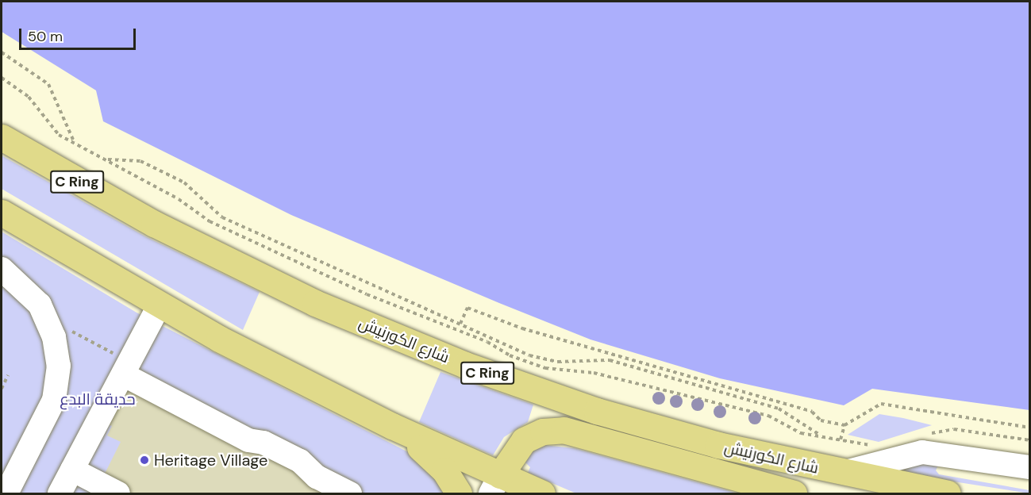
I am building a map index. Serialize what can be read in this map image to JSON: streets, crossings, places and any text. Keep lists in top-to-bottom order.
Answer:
{
  "streets": {
    "highway": ["C Ring", "شارع الكورنيش"]
  },
  "parks": ["حديقة البدع"],
  "places": ["Heritage Village"],
  "scale_bar": "50 m"
}
